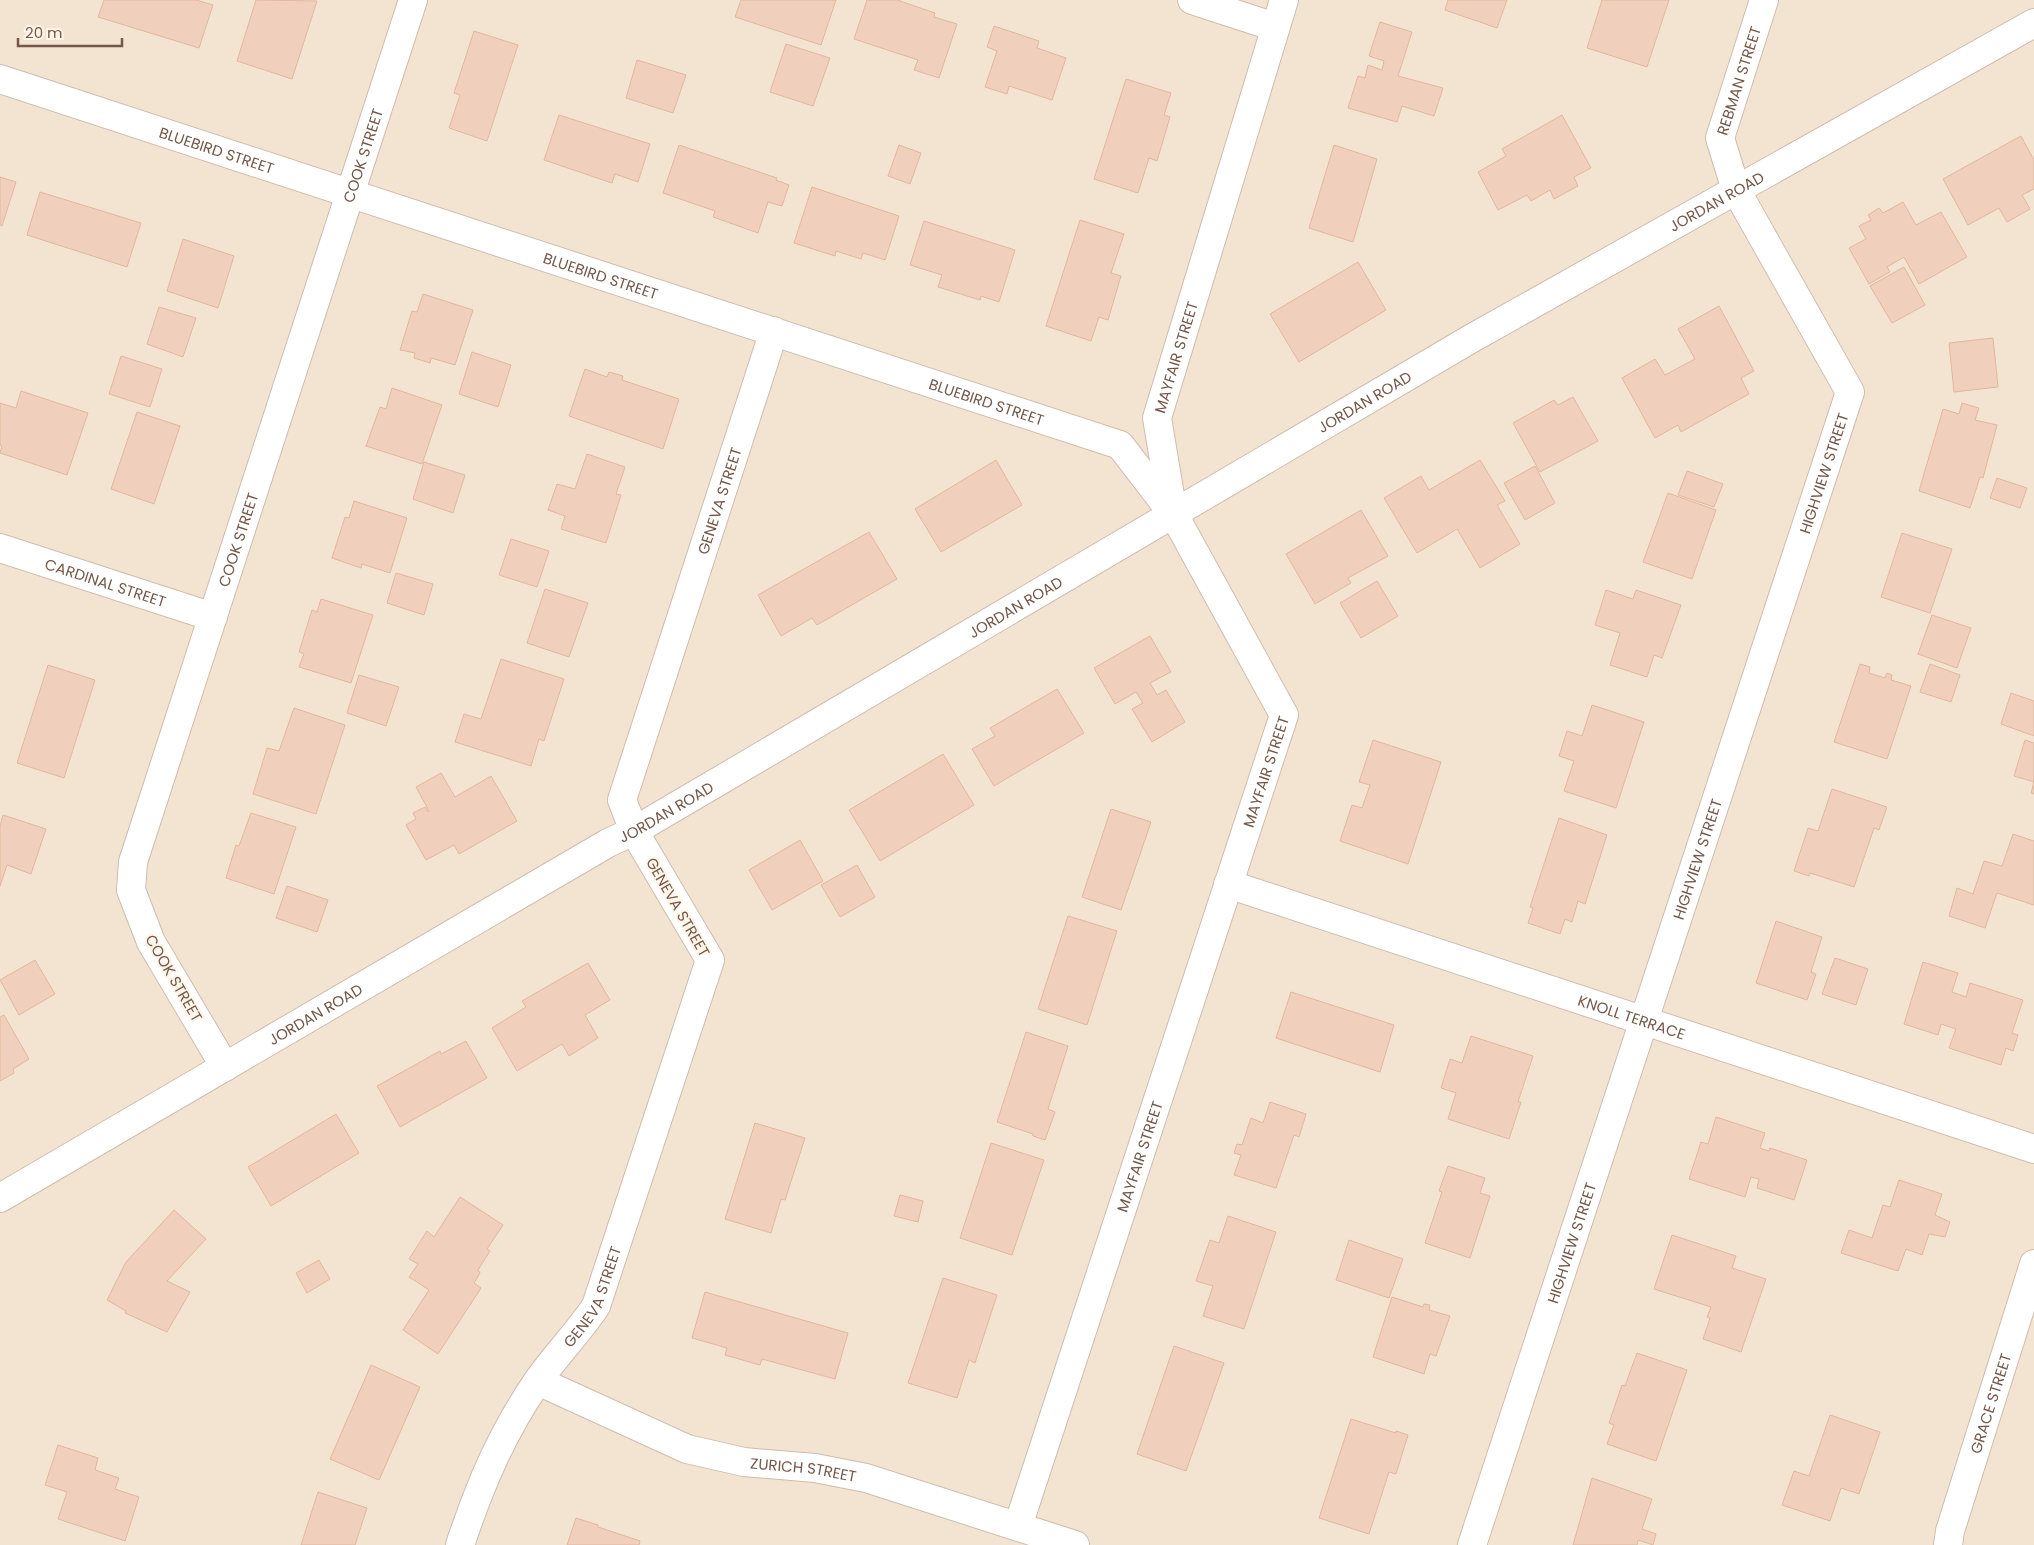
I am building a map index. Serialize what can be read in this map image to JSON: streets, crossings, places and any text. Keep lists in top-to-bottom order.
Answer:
{
  "streets": {
    "street": [
      "REBMAN STREET",
      "BLUEBIRD STREET",
      "COOK STREET",
      "JORDAN ROAD",
      "MAYFAIR STREET",
      "HIGHVIEW STREET",
      "GENEVA STREET",
      "CARDINAL STREET",
      "KNOLL TERRACE",
      "GRACE STREET",
      "ZURICH STREET"
    ]
  },
  "crossings": [
    ["REBMAN STREET", "JORDAN ROAD"],
    ["REBMAN STREET", "HIGHVIEW STREET"],
    ["BLUEBIRD STREET", "COOK STREET"],
    ["BLUEBIRD STREET", "JORDAN ROAD"],
    ["BLUEBIRD STREET", "MAYFAIR STREET"],
    ["BLUEBIRD STREET", "GENEVA STREET"],
    ["COOK STREET", "JORDAN ROAD"],
    ["COOK STREET", "CARDINAL STREET"],
    ["JORDAN ROAD", "MAYFAIR STREET"],
    ["JORDAN ROAD", "HIGHVIEW STREET"],
    ["JORDAN ROAD", "GENEVA STREET"],
    ["MAYFAIR STREET", "KNOLL TERRACE"],
    ["MAYFAIR STREET", "ZURICH STREET"],
    ["HIGHVIEW STREET", "KNOLL TERRACE"],
    ["GENEVA STREET", "ZURICH STREET"]
  ],
  "scale_bar": "20 m"
}
